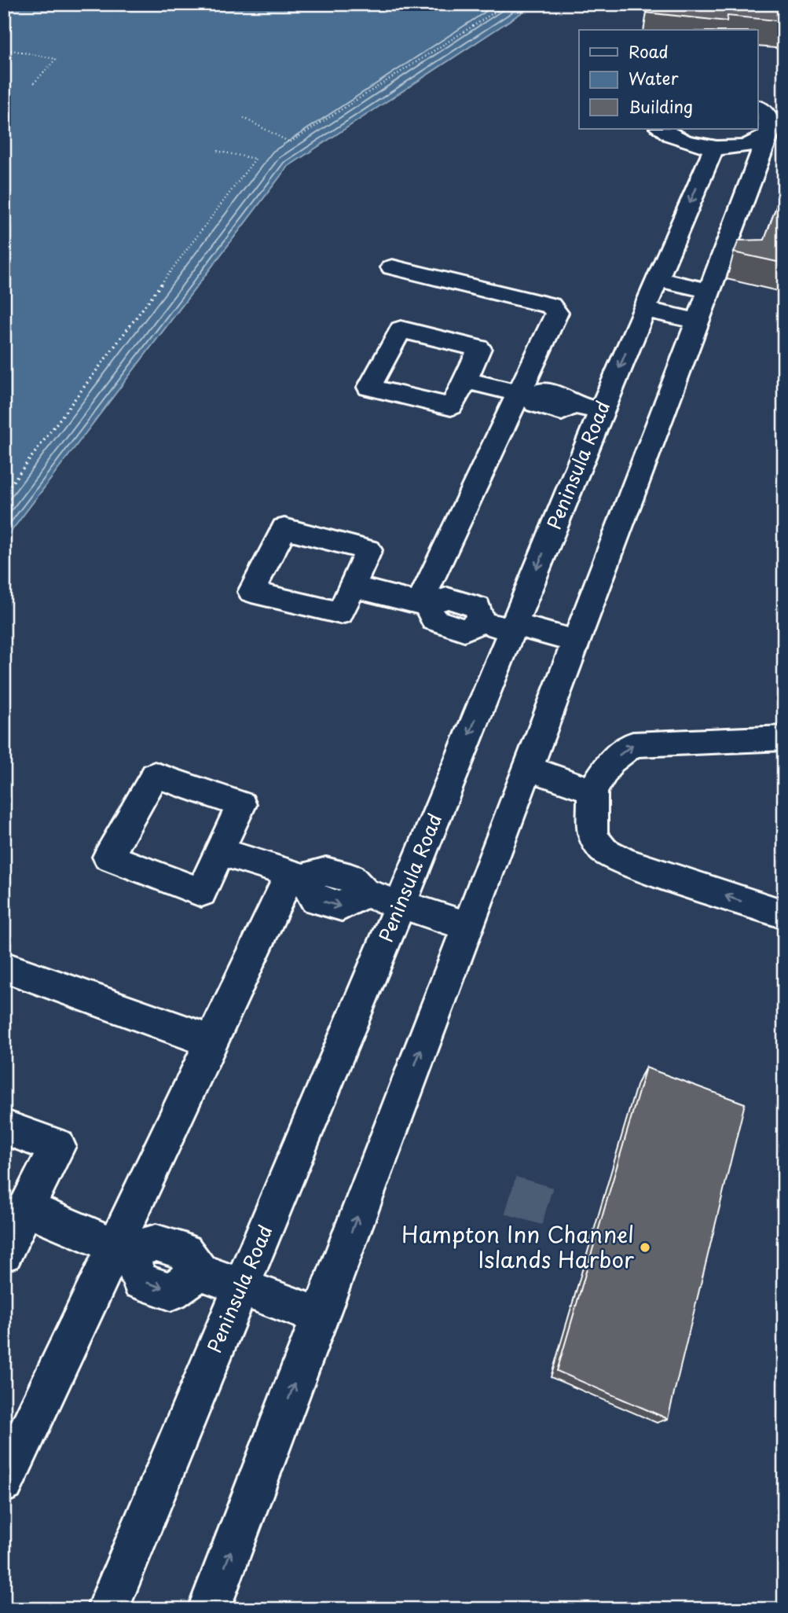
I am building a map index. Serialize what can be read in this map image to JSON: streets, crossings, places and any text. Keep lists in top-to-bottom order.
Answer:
{
  "streets": {
    "street": ["Peninsula Road"]
  },
  "places": ["Hampton Inn Channel Islands Harbor"],
  "legend": ["Road", "Water", "Building"]
}
